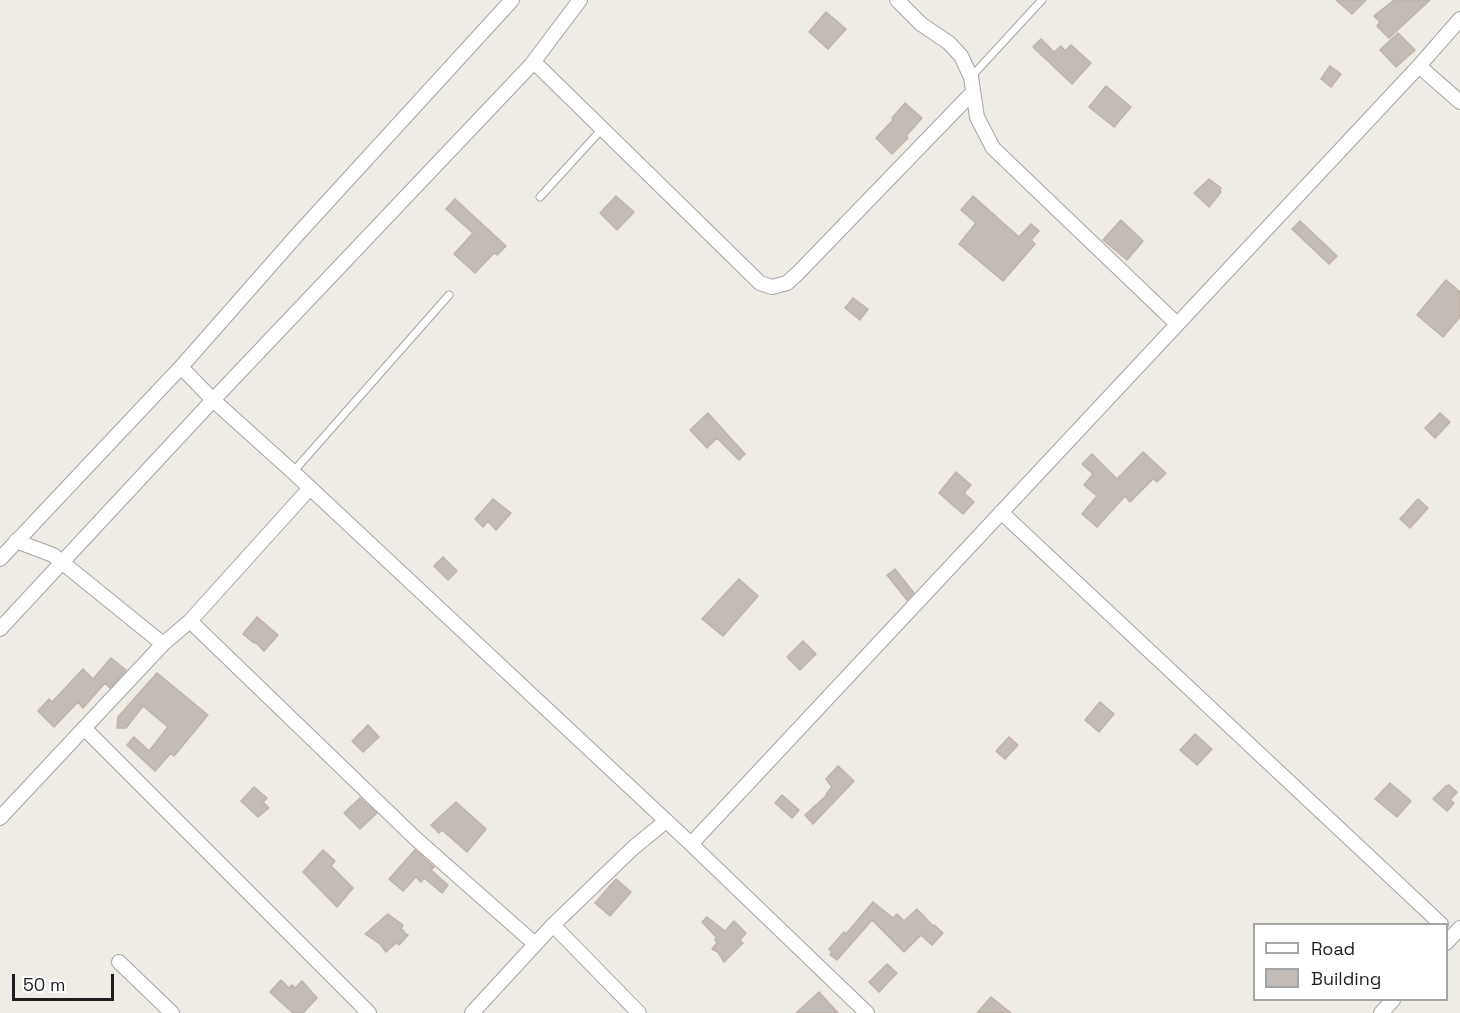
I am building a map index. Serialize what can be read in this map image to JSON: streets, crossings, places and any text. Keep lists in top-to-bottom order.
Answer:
{
  "legend": ["Road", "Building"],
  "scale_bar": "50 m"
}
